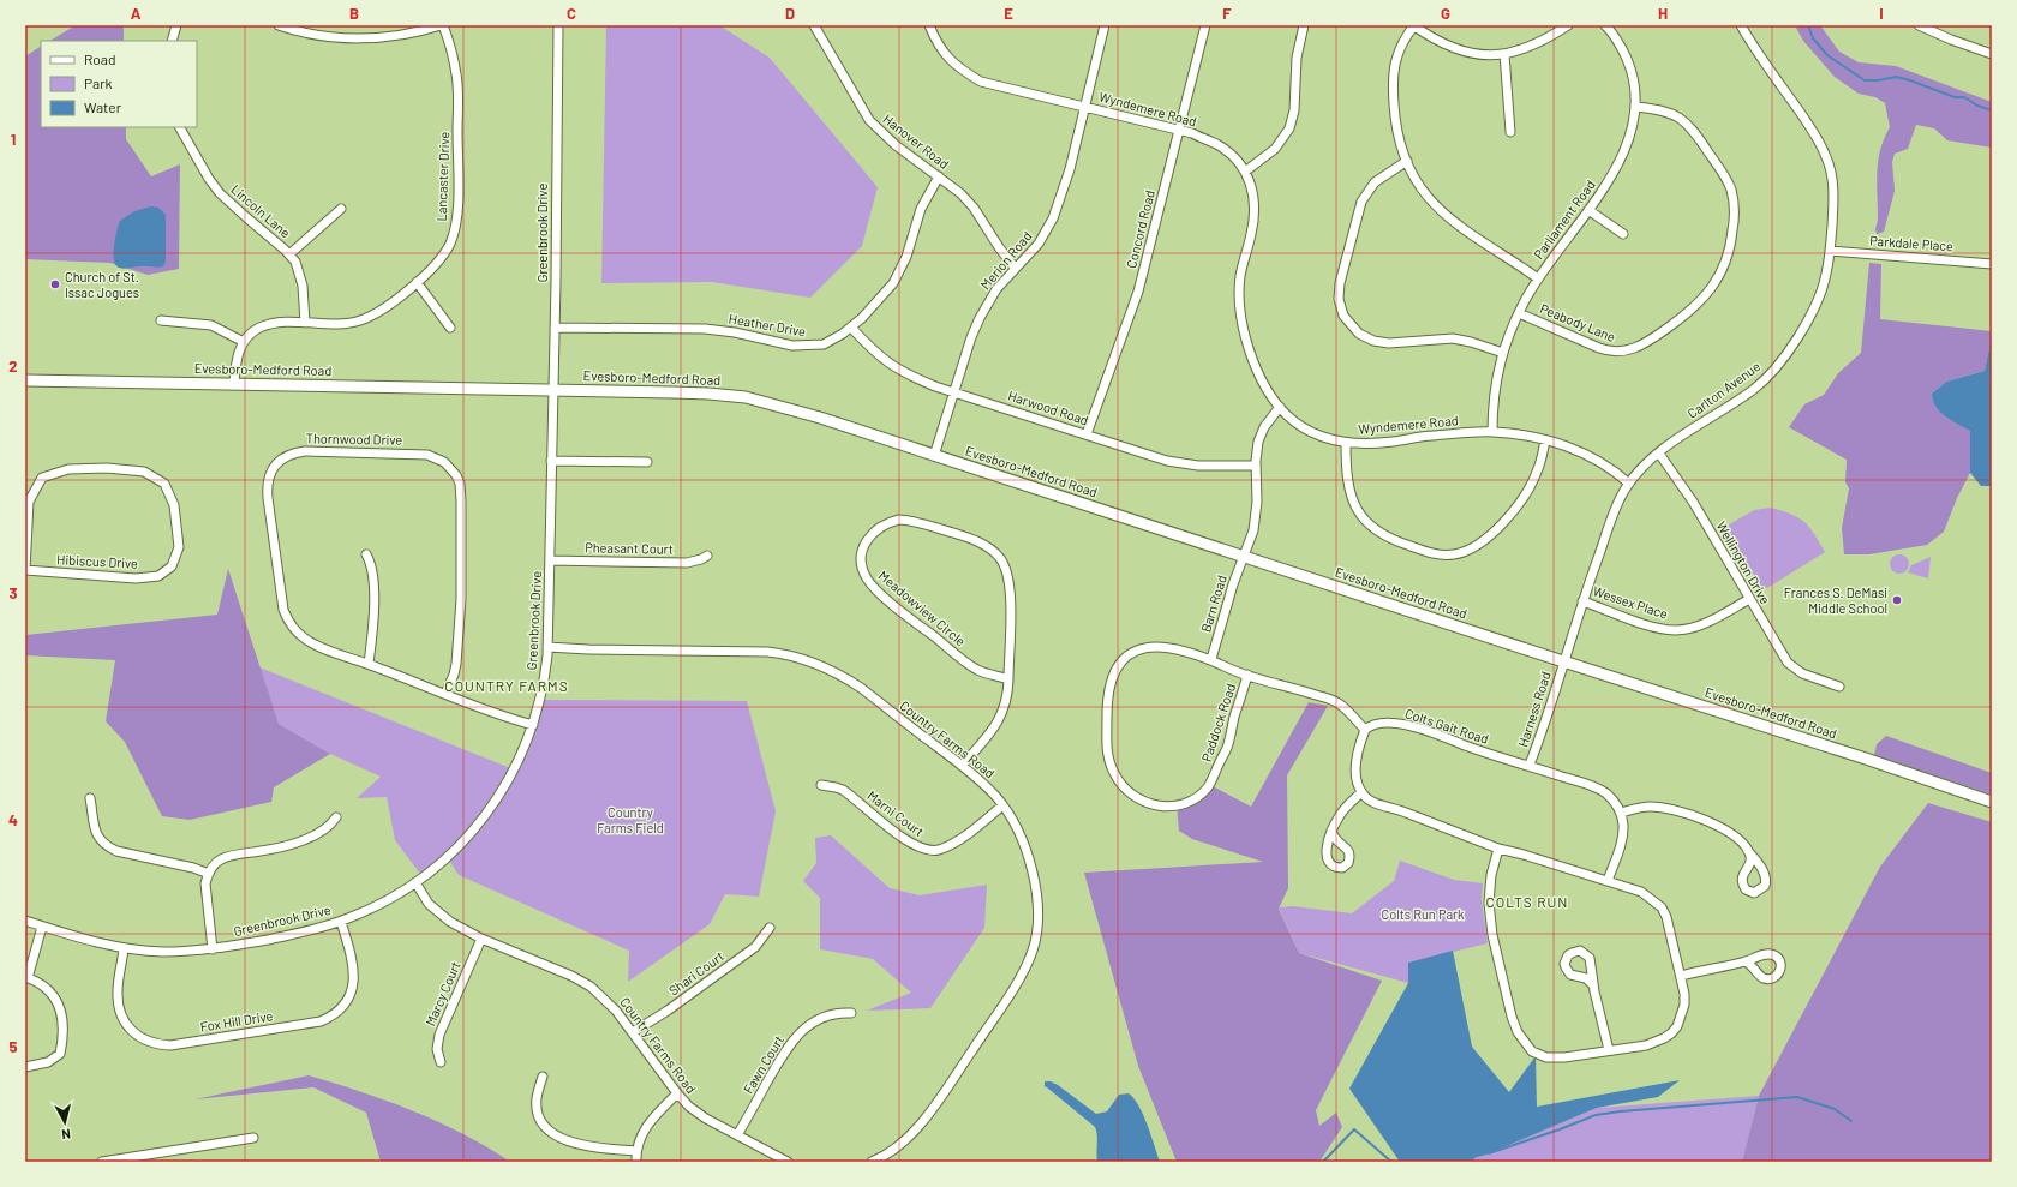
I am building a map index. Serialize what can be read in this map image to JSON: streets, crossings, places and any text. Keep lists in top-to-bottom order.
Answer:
{
  "streets": {
    "street": [
      "Wyndemere Road",
      "Hanover Road",
      "Lancaster Drive",
      "Lincoln Lane",
      "Parliament Road",
      "Concord Road",
      "Greenbrook Drive",
      "Parkdale Place",
      "Merion Road",
      "Peabody Lane",
      "Heather Drive",
      "Evesboro-Medford Road",
      "Carlton Avenue",
      "Harwood Road",
      "Thornwood Drive",
      "Pheasant Court",
      "Hibiscus Drive",
      "Wellington Drive",
      "Wessex Place",
      "Barn Road",
      "Meadowview Circle",
      "Harness Road",
      "Paddock Road",
      "Colts Gait Road",
      "Country Farms Road",
      "Marni Court",
      "Shari Court",
      "Marcy Court",
      "Fox Hill Drive",
      "Fawn Court"
    ]
  },
  "crossings": [
    ["Wyndemere Road", "Parliament Road"],
    ["Wyndemere Road", "Concord Road"],
    ["Wyndemere Road", "Merion Road"],
    ["Wyndemere Road", "Carlton Avenue"],
    ["Wyndemere Road", "Barn Road"],
    ["Hanover Road", "Merion Road"],
    ["Hanover Road", "Heather Drive"],
    ["Lancaster Drive", "Lincoln Lane"],
    ["Lancaster Drive", "Evesboro-Medford Road"],
    ["Parliament Road", "Peabody Lane"],
    ["Concord Road", "Harwood Road"],
    ["Greenbrook Drive", "Heather Drive"],
    ["Greenbrook Drive", "Evesboro-Medford Road"],
    ["Greenbrook Drive", "Thornwood Drive"],
    ["Greenbrook Drive", "Pheasant Court"],
    ["Greenbrook Drive", "Country Farms Road"],
    ["Greenbrook Drive", "Fox Hill Drive"],
    ["Parkdale Place", "Carlton Avenue"],
    ["Merion Road", "Evesboro-Medford Road"],
    ["Merion Road", "Harwood Road"],
    ["Heather Drive", "Harwood Road"],
    ["Evesboro-Medford Road", "Carlton Avenue"],
    ["Evesboro-Medford Road", "Barn Road"],
    ["Evesboro-Medford Road", "Harness Road"],
    ["Carlton Avenue", "Wellington Drive"],
    ["Carlton Avenue", "Wessex Place"],
    ["Carlton Avenue", "Harness Road"],
    ["Harwood Road", "Barn Road"],
    ["Wellington Drive", "Wessex Place"],
    ["Barn Road", "Paddock Road"],
    ["Meadowview Circle", "Country Farms Road"],
    ["Harness Road", "Colts Gait Road"],
    ["Paddock Road", "Colts Gait Road"],
    ["Country Farms Road", "Marni Court"],
    ["Country Farms Road", "Shari Court"],
    ["Country Farms Road", "Marcy Court"],
    ["Country Farms Road", "Fawn Court"]
  ],
  "districts": ["COUNTRY FARMS", "COLTS RUN"],
  "parks": ["Country Farms Field", "Colts Run Park"],
  "places": ["Church of St. Issac Jogues", "Frances S. DeMasi Middle School"],
  "legend": ["Road", "Park", "Water"],
  "north": "bottom",
  "grid": {
    "columns": [
      "A",
      "B",
      "C",
      "D",
      "E",
      "F",
      "G",
      "H",
      "I"
    ],
    "rows": [
      "1",
      "2",
      "3",
      "4",
      "5"
    ]
  }
}
